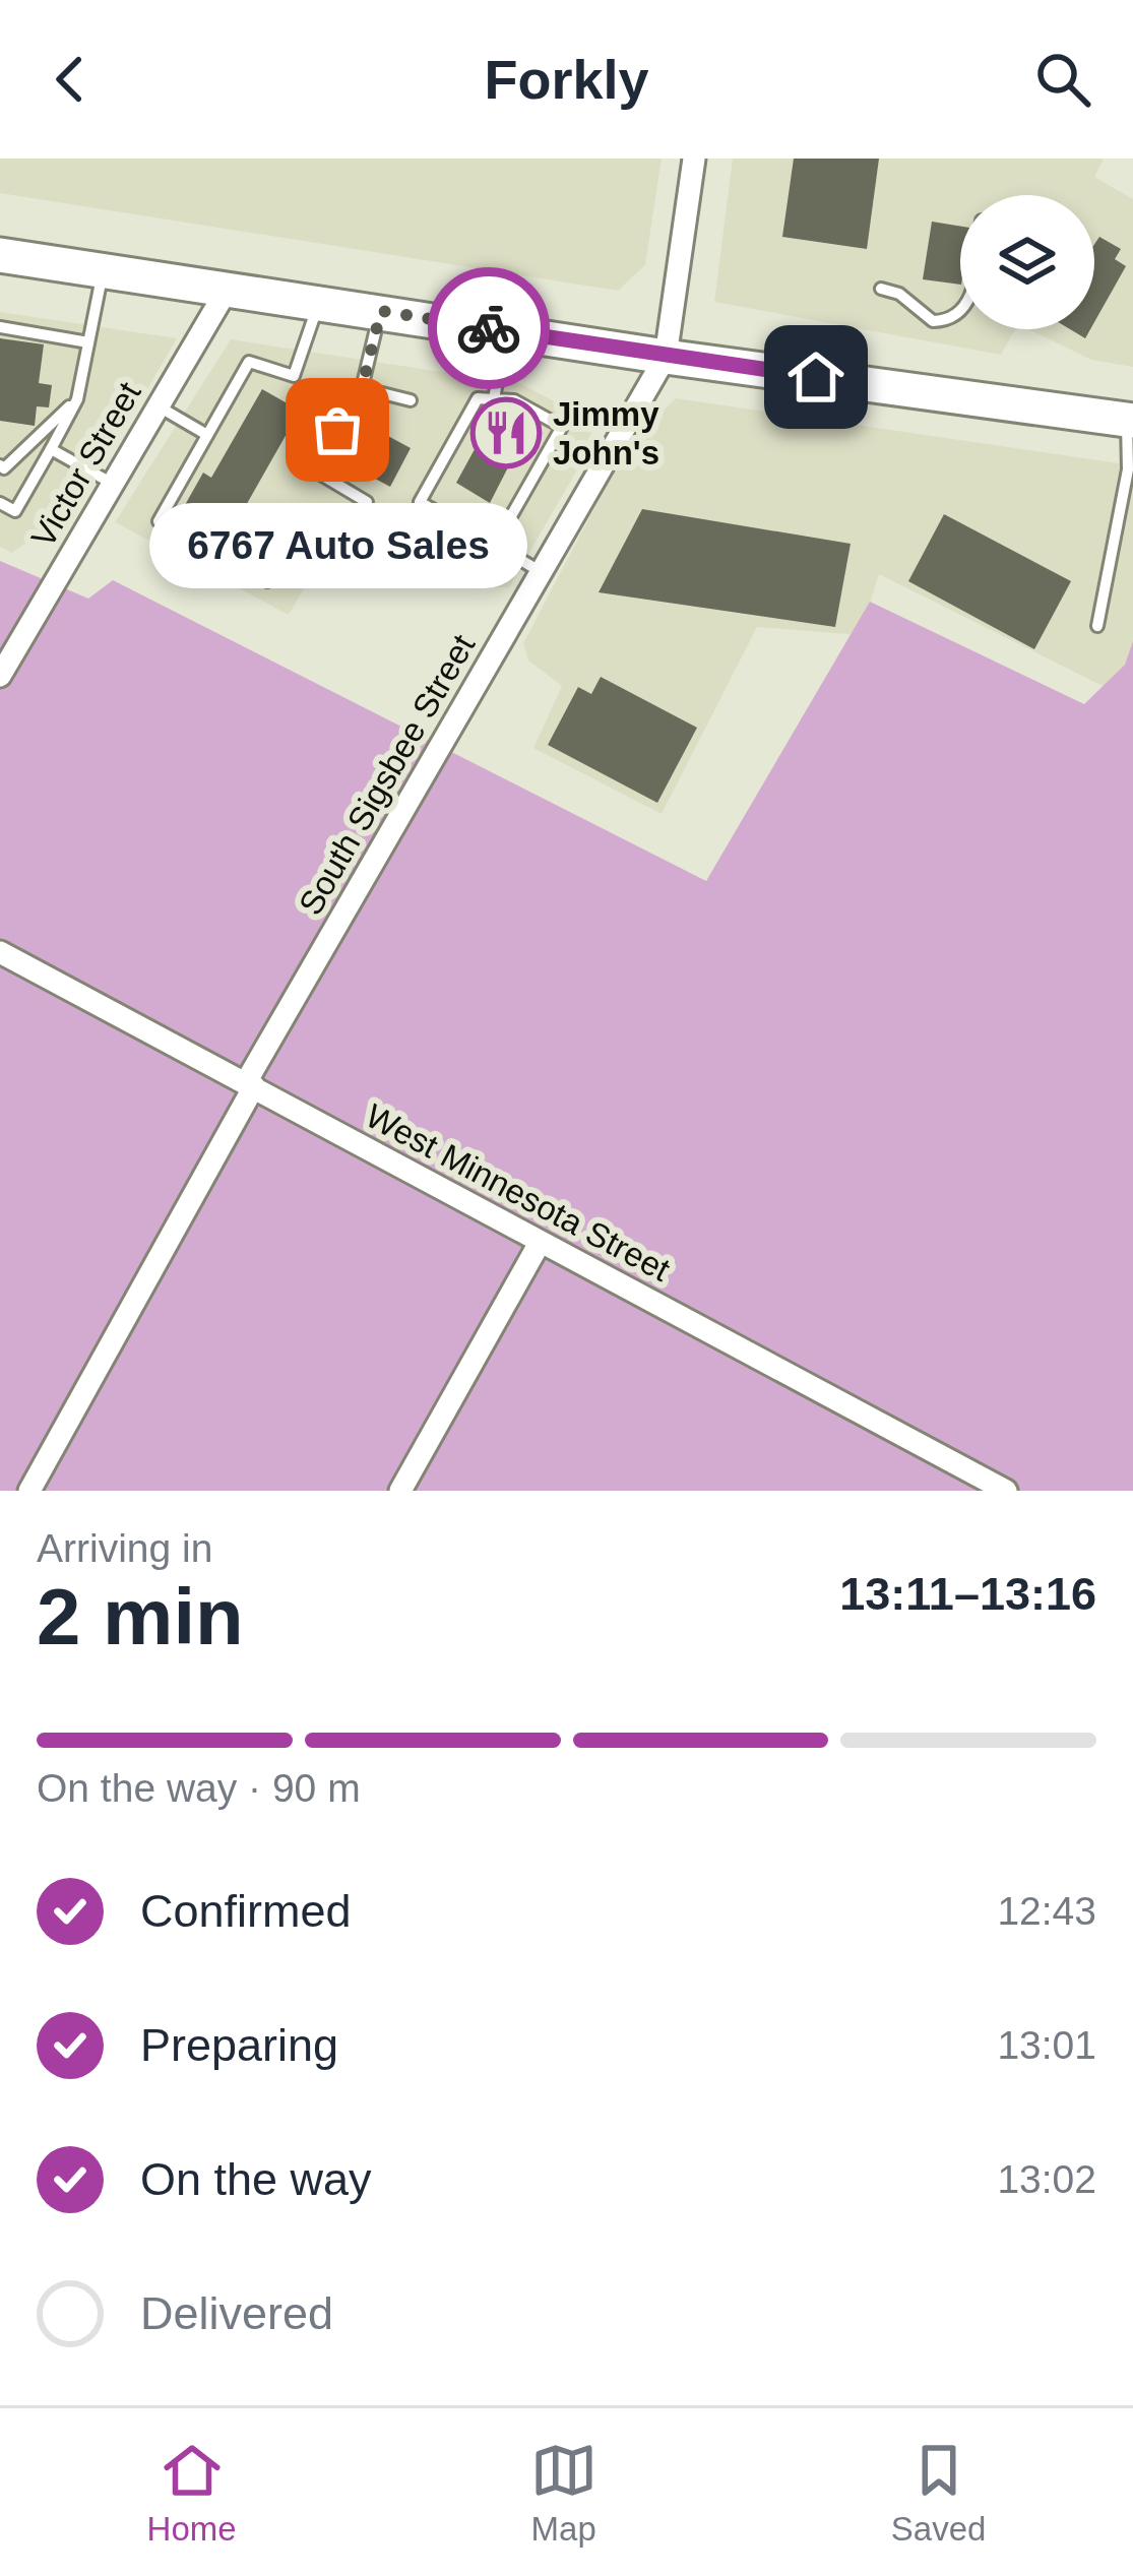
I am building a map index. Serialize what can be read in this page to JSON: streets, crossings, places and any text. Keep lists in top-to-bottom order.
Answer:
{
  "streets": {
    "street": ["Victor Street", "South Sigsbee Street", "West Minnesota Street"]
  },
  "crossings": [
    ["South Sigsbee Street", "West Minnesota Street"]
  ],
  "places": {
    "other": ["6767 Auto Sales"],
    "restaurant": ["Jimmy John's"]
  },
  "page": {
    "header": "Forkly",
    "bubble": "6767 Auto Sales",
    "heading": ["2 min", "Arriving in", "13:11–13:16"],
    "bar": "On the way · 90 m",
    "list": [
      ["Confirmed", "12:43"],
      ["Preparing", "13:01"],
      ["On the way", "13:02"],
      "Delivered"
    ],
    "tabs": ["Home", "Map", "Saved"]
  }
}
